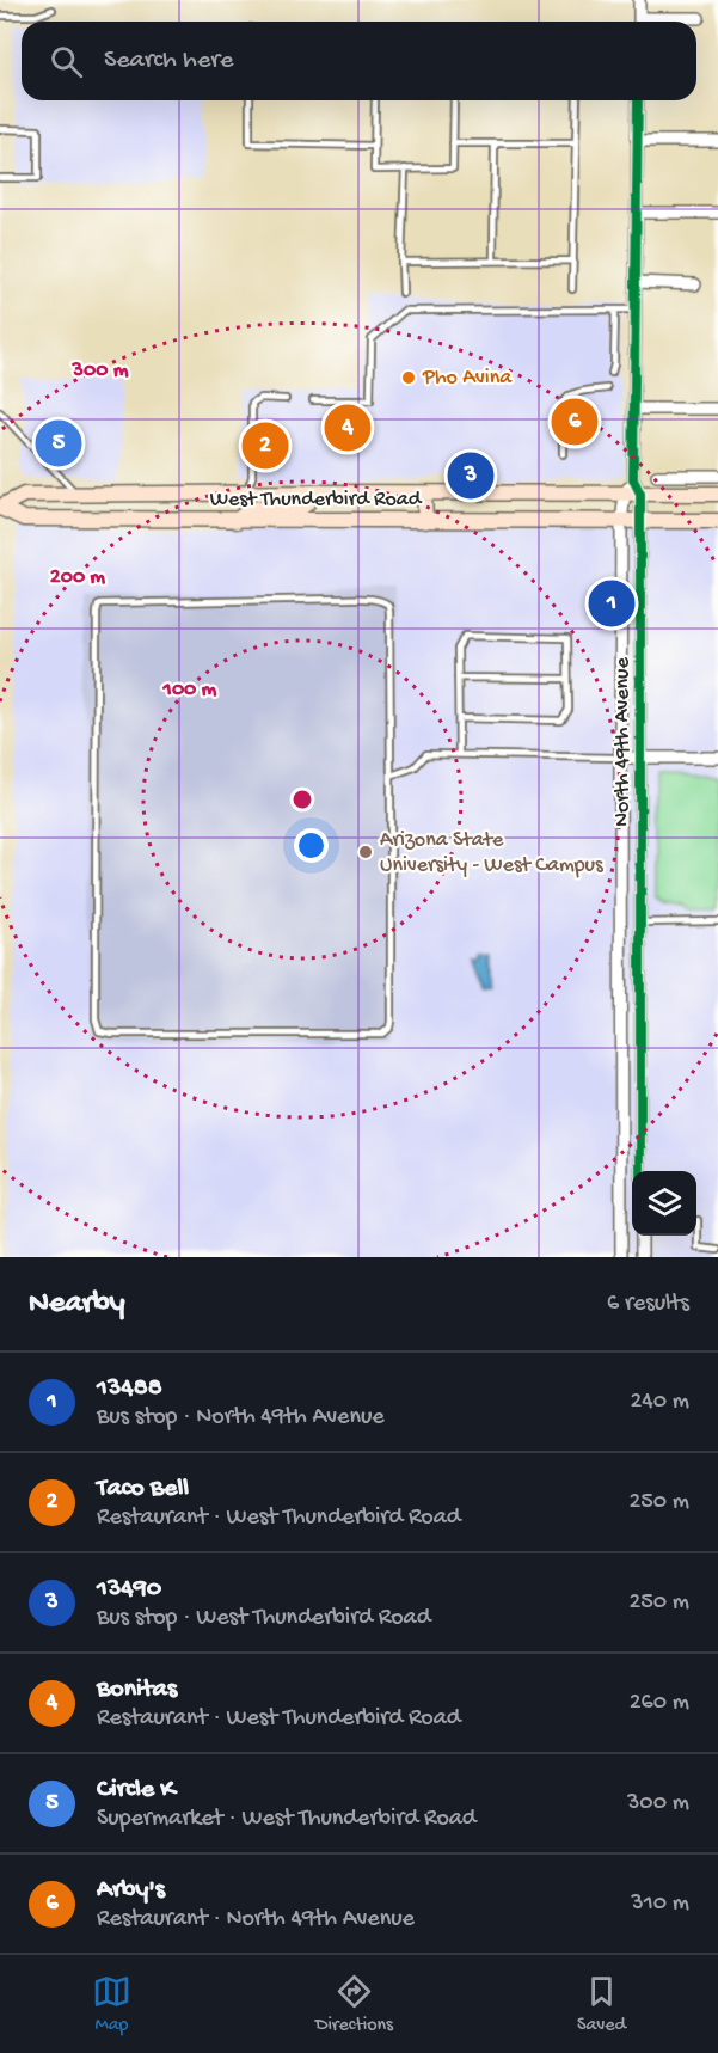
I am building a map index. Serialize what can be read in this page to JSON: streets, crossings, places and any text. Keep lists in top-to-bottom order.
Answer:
{
  "streets": {
    "main road": ["West Thunderbird Road"],
    "street": ["North 49th Avenue"]
  },
  "crossings": [
    ["West Thunderbird Road", "North 49th Avenue"]
  ],
  "places": ["Pho Avina", "Arizona State University - West Campus"],
  "page": {
    "search": "Search here",
    "pins": [
      "6",
      "4",
      "5",
      "2",
      "3",
      "1"
    ],
    "heading": ["Nearby", "6 results"],
    "list": [
      {
        "mark": "1",
        "name": "13488",
        "note": "Bus stop · North 49th Avenue",
        "value": "240 m"
      },
      {
        "mark": "2",
        "name": "Taco Bell",
        "note": "Restaurant · West Thunderbird Road",
        "value": "250 m"
      },
      {
        "mark": "3",
        "name": "13490",
        "note": "Bus stop · West Thunderbird Road",
        "value": "250 m"
      },
      {
        "mark": "4",
        "name": "Bonitas",
        "note": "Restaurant · West Thunderbird Road",
        "value": "260 m"
      },
      {
        "mark": "5",
        "name": "Circle K",
        "note": "Supermarket · West Thunderbird Road",
        "value": "300 m"
      },
      {
        "mark": "6",
        "name": "Arby's",
        "note": "Restaurant · North 49th Avenue",
        "value": "310 m"
      }
    ],
    "nav": ["Map", "Directions", "Saved"]
  },
  "rings": ["300 m", "200 m", "100 m"]
}
